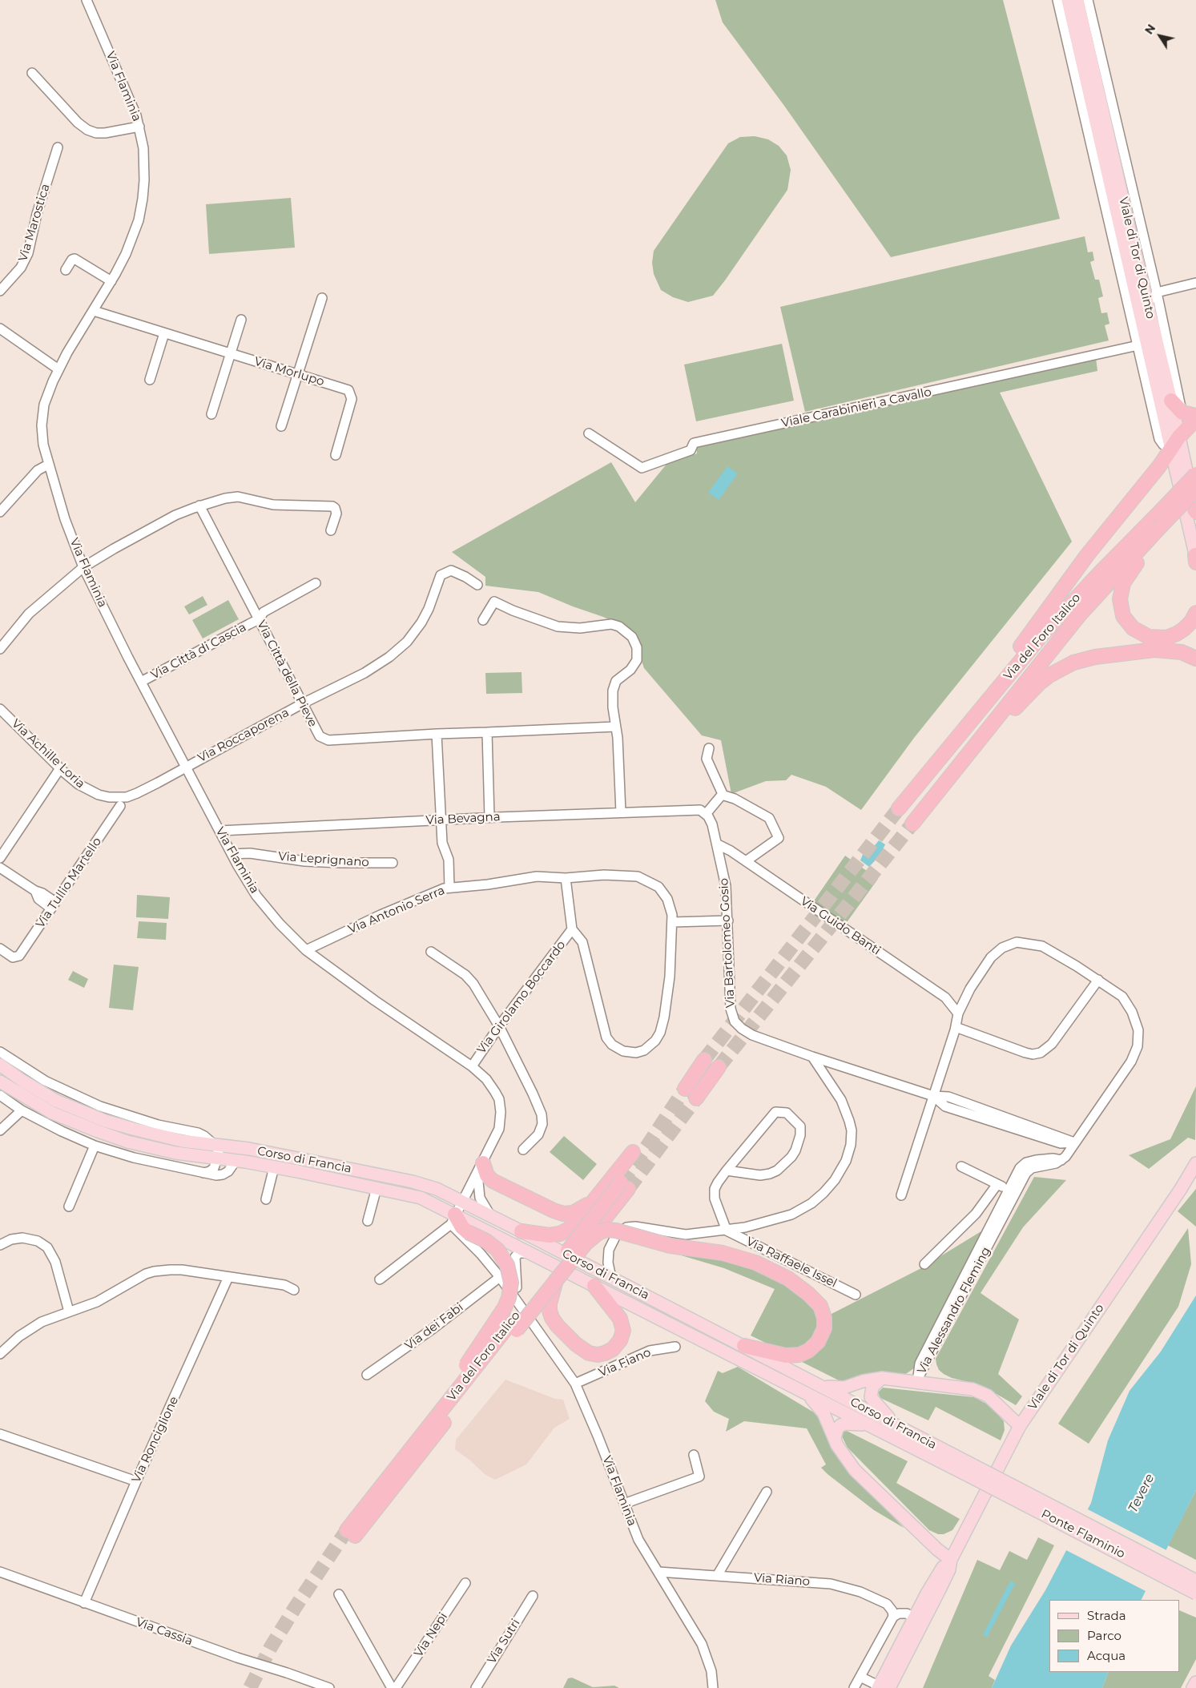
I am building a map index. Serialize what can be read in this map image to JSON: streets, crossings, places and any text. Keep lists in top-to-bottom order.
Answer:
{
  "streets": {
    "highway": ["Via del Foro Italico"],
    "main road": ["Viale di Tor di Quinto", "Corso di Francia", "Ponte Flaminio"],
    "street": [
      "Via Flaminia",
      "Via Marostica",
      "Via Morlupo",
      "Viale Carabinieri a Cavallo",
      "Via Città di Cascia",
      "Via Città della Pieve",
      "Via Roccaporena",
      "Via Achille Loria",
      "Via Bevagna",
      "Via Leprignano",
      "Via Tullio Martello",
      "Via Antonio Serra",
      "Via Guido Banti",
      "Via Bartolomeo Gosio",
      "Via Girolamo Boccardo",
      "Via Raffaele Issel",
      "Via Alessandro Fleming",
      "Via dei Fabi",
      "Via Fiano",
      "Via Ronciglione",
      "Via Riano",
      "Via Cassia",
      "Via Nepi",
      "Via Sutri"
    ]
  },
  "crossings": [
    ["Via Flaminia", "Via Morlupo"],
    ["Via Flaminia", "Via Città di Cascia"],
    ["Via Flaminia", "Via Roccaporena"],
    ["Via Flaminia", "Via Achille Loria"],
    ["Via Flaminia", "Via Bevagna"],
    ["Via Flaminia", "Via Leprignano"],
    ["Via Flaminia", "Via Antonio Serra"],
    ["Via Flaminia", "Via Girolamo Boccardo"],
    ["Via Flaminia", "Corso di Francia"],
    ["Via Flaminia", "Via dei Fabi"],
    ["Via Flaminia", "Via Fiano"],
    ["Via Flaminia", "Via Riano"],
    ["Viale di Tor di Quinto", "Viale Carabinieri a Cavallo"],
    ["Via Città di Cascia", "Via Città della Pieve"],
    ["Via Città della Pieve", "Via Roccaporena"],
    ["Via Roccaporena", "Via Achille Loria"],
    ["Via Bevagna", "Via Bartolomeo Gosio"],
    ["Via Antonio Serra", "Via Girolamo Boccardo"],
    ["Via Guido Banti", "Via Bartolomeo Gosio"],
    ["Corso di Francia", "Ponte Flaminio"],
    ["Via Ronciglione", "Via Cassia"]
  ],
  "water": ["Tevere"],
  "legend": ["Strada", "Parco", "Acqua"],
  "north": "top left"
}
